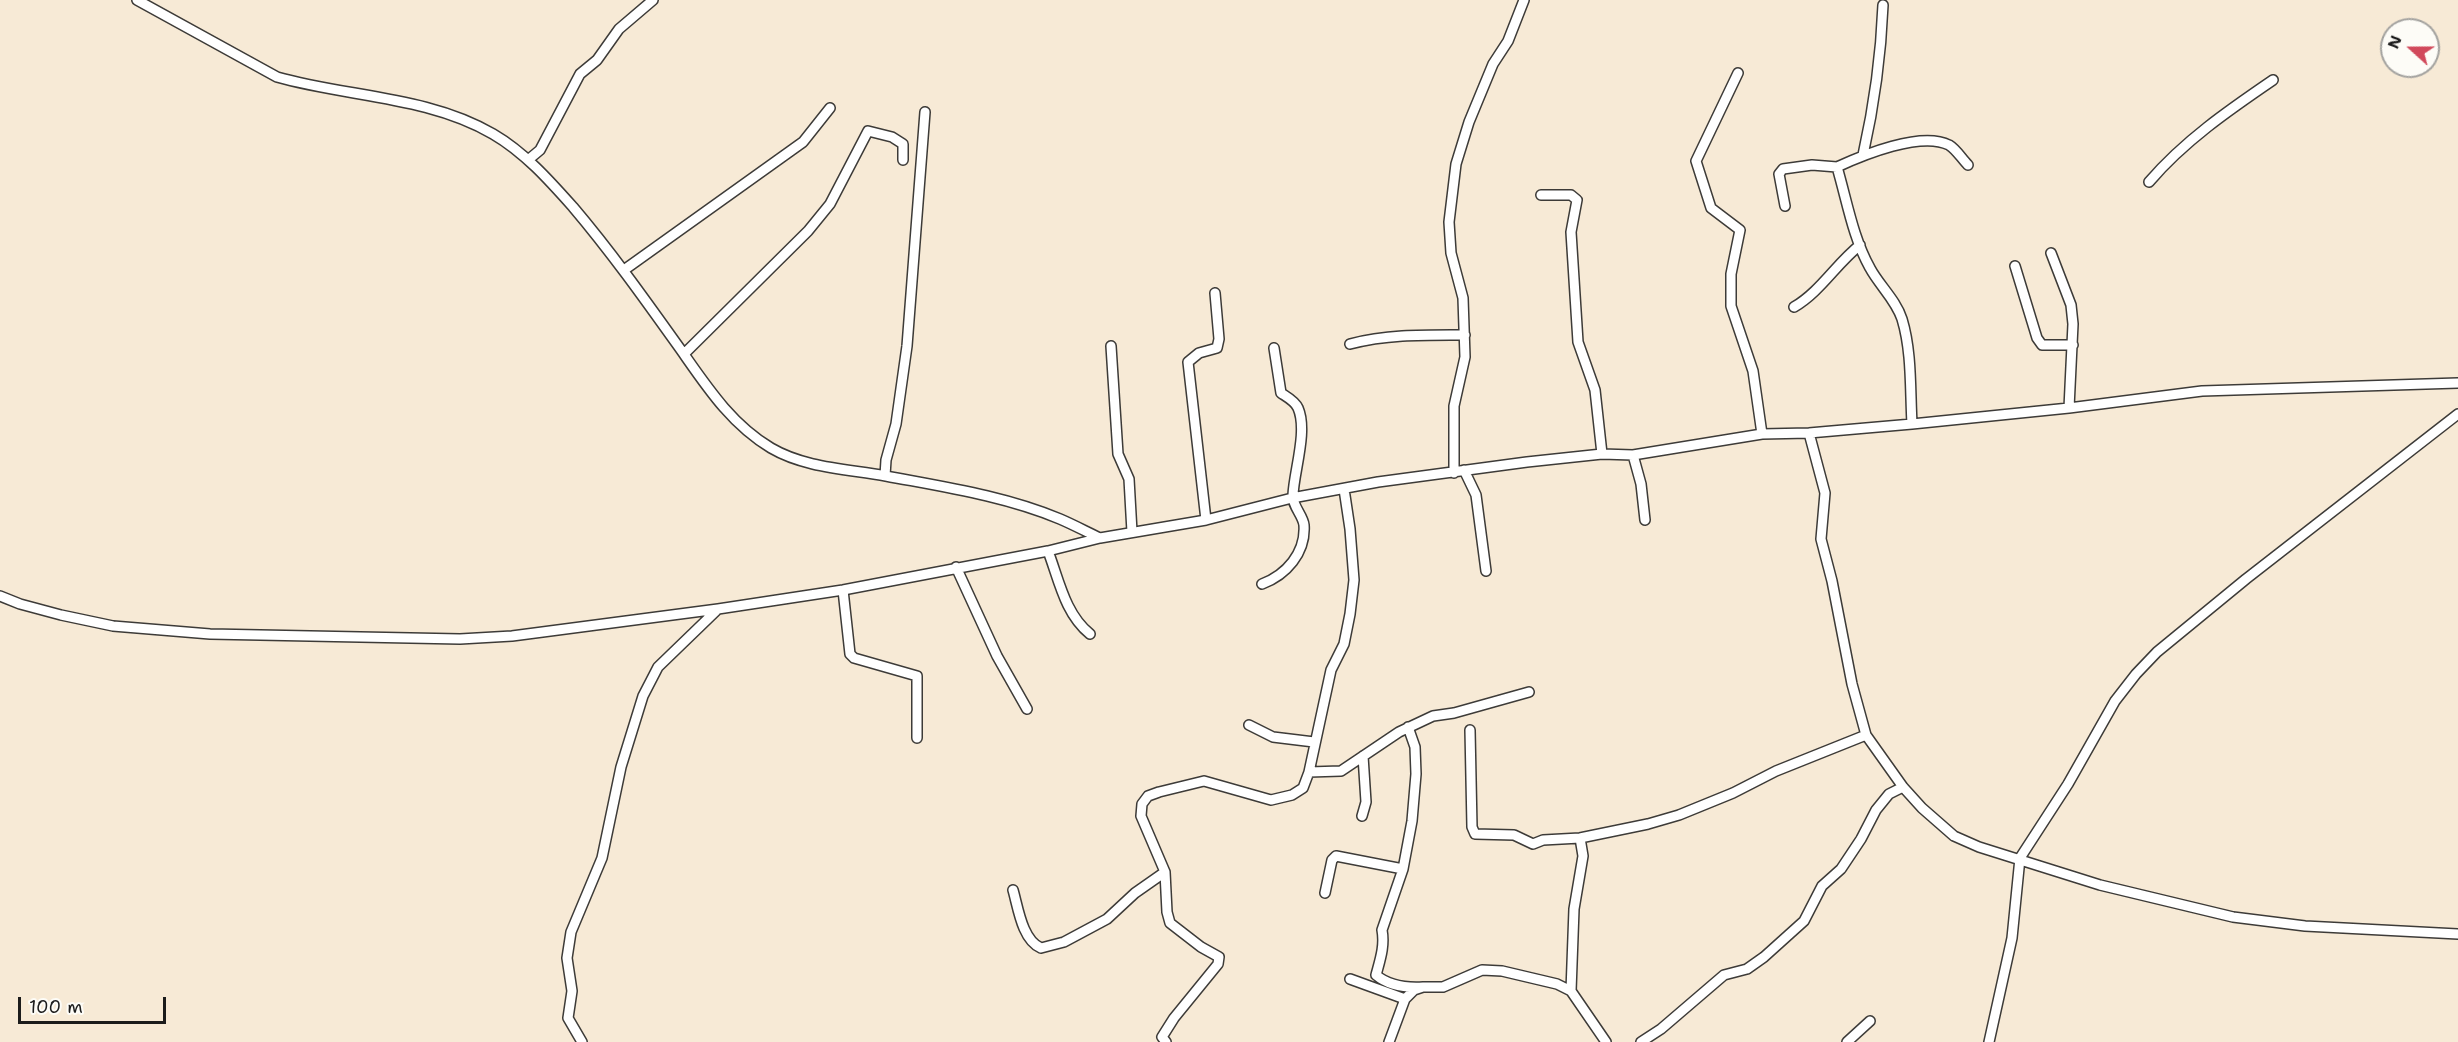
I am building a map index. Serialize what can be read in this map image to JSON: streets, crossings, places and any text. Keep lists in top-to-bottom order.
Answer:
{
  "scale_bar": "100 m",
  "north": "left"
}
